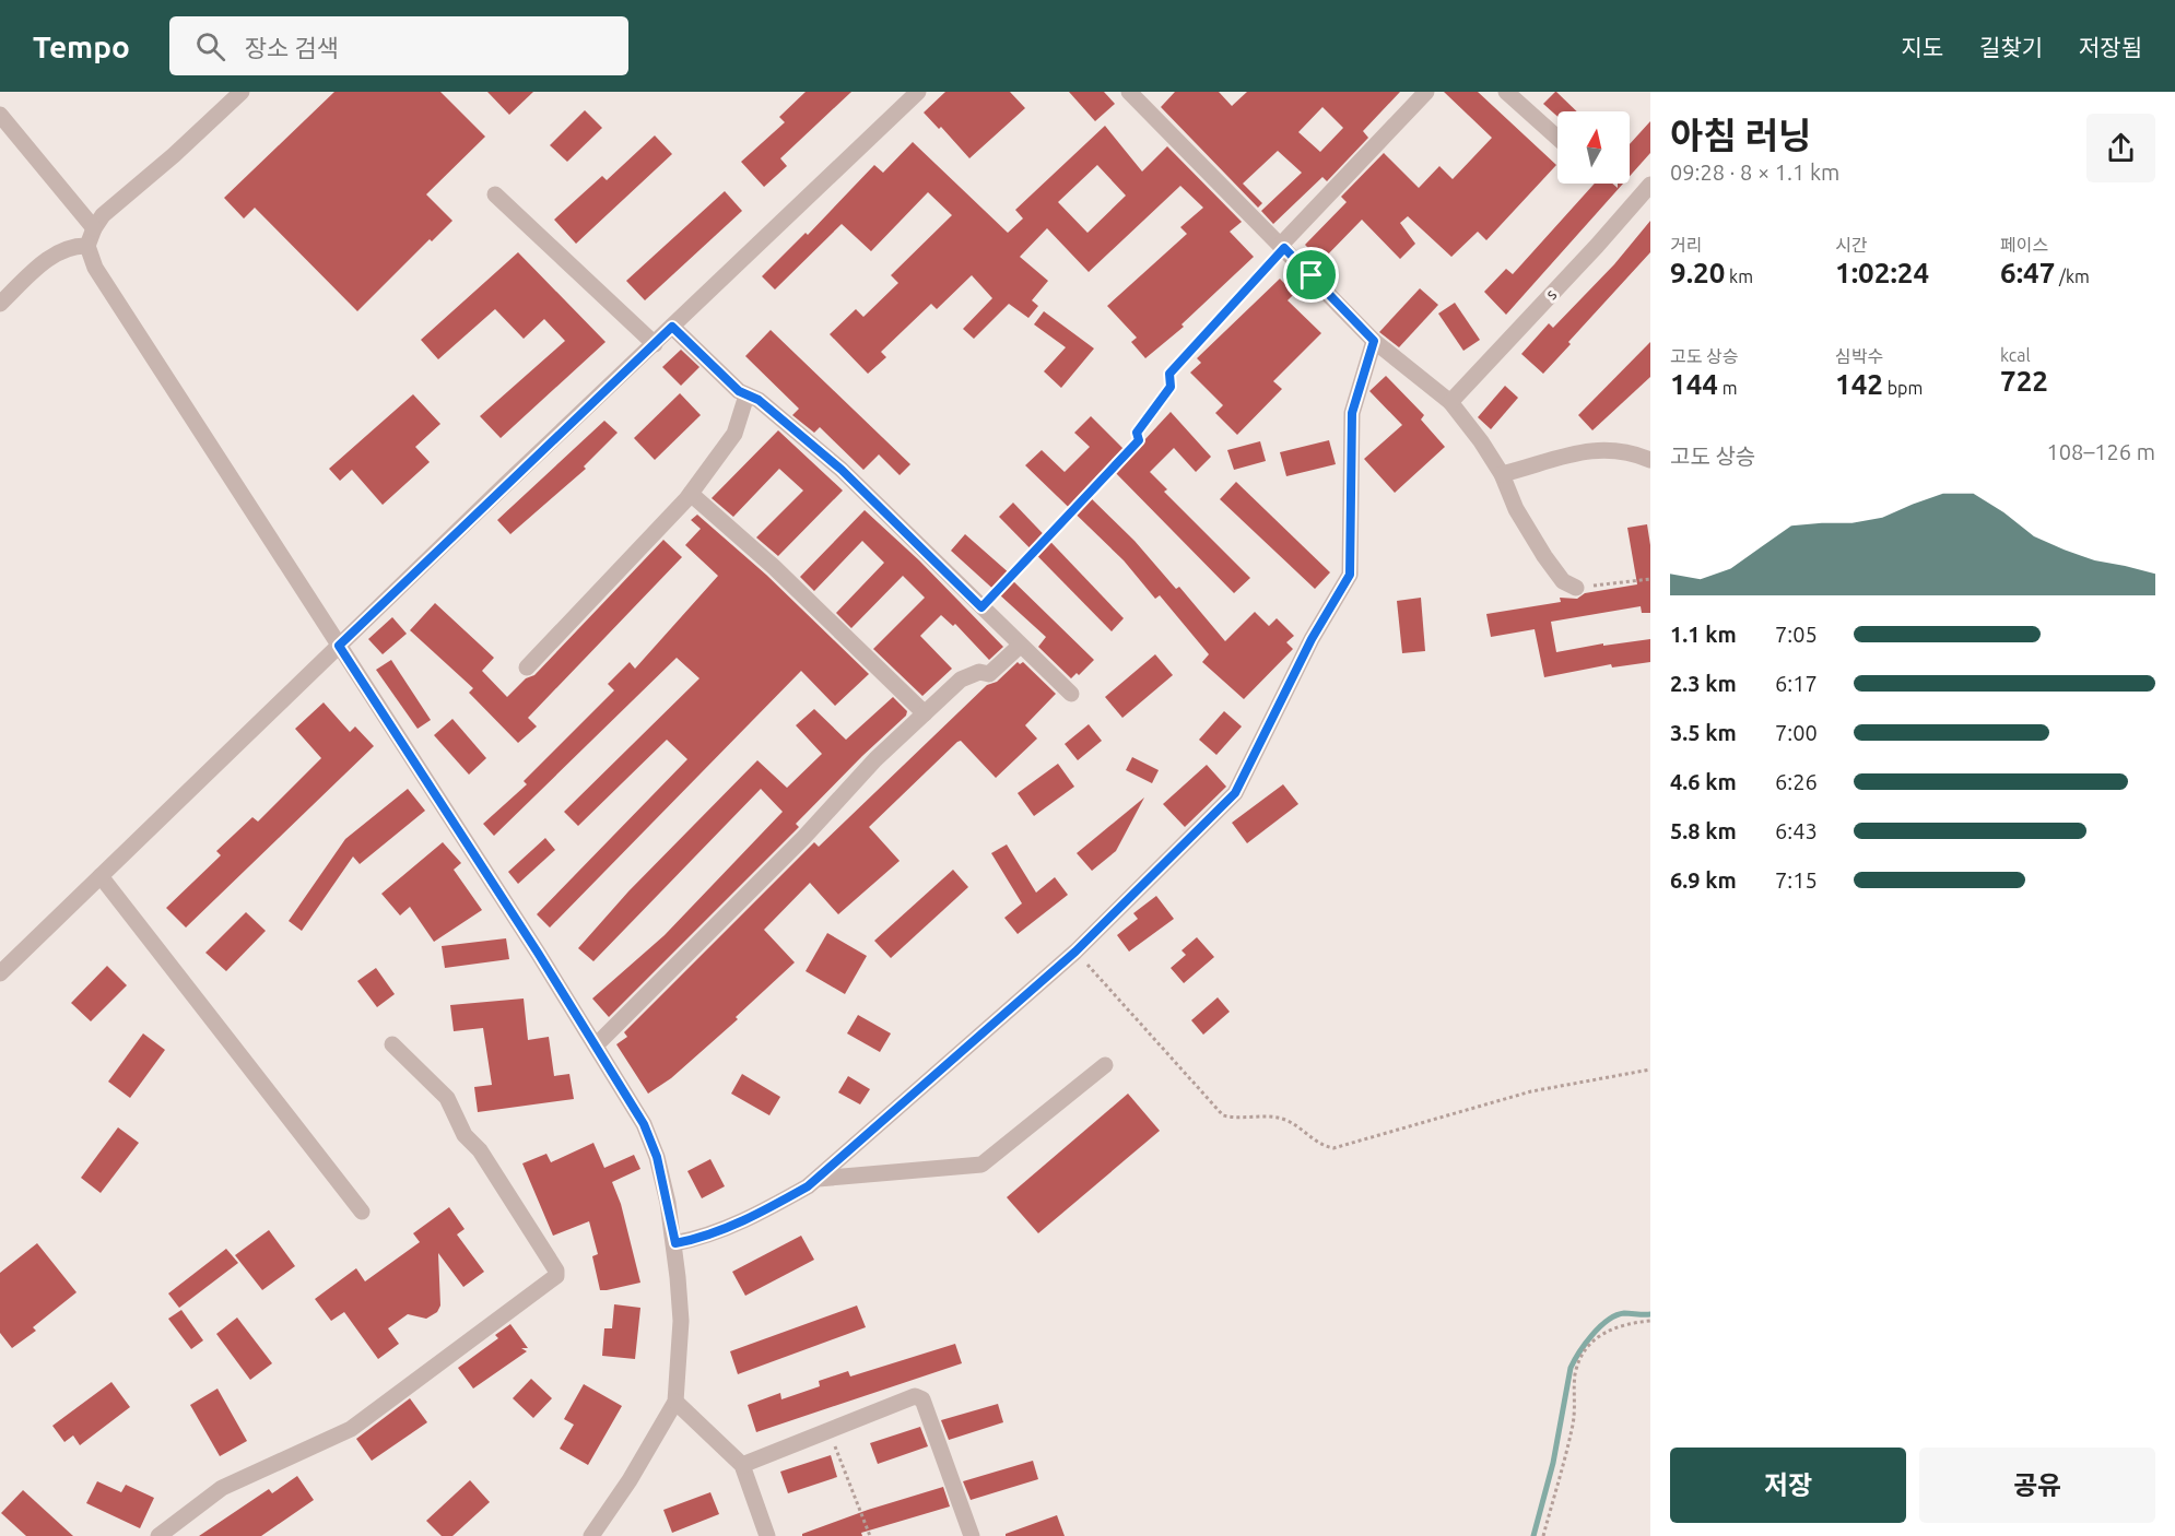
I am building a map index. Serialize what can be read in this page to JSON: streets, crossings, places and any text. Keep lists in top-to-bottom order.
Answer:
{
  "streets": {
    "street": ["s"]
  },
  "north": "top",
  "page": {
    "header": "Tempo",
    "search": "장소 검색",
    "nav": ["지도", "길찾기", "저장됨"],
    "heading": ["아침 러닝", "09:28 · 8 × 1.1 km"],
    "stats": [
      ["거리", "9.20 km"],
      ["시간", "1:02:24"],
      ["페이스", "6:47 /km"],
      ["고도 상승", "144 m"],
      ["심박수", "142 bpm"],
      ["kcal", "722"]
    ],
    "chart": ["고도 상승", "108–126 m"],
    "list": [
      {
        "name": "1.1 km",
        "note": "7:05"
      },
      {
        "name": "2.3 km",
        "note": "6:17"
      },
      {
        "name": "3.5 km",
        "note": "7:00"
      },
      {
        "name": "4.6 km",
        "note": "6:26"
      },
      {
        "name": "5.8 km",
        "note": "6:43"
      },
      {
        "name": "6.9 km",
        "note": "7:15"
      }
    ],
    "buttons": ["저장", "공유"]
  }
}
